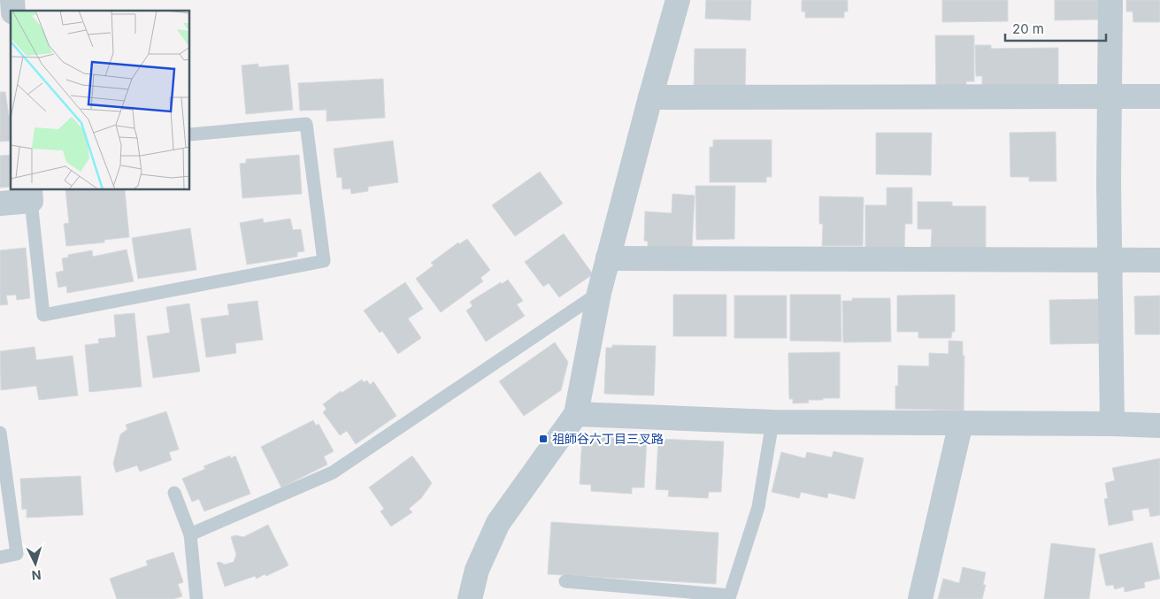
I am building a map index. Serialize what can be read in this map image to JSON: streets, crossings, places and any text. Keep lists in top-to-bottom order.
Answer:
{
  "places": {
    "transit": ["祖師谷六丁目三叉路"]
  },
  "scale_bar": "20 m",
  "north": "bottom"
}
